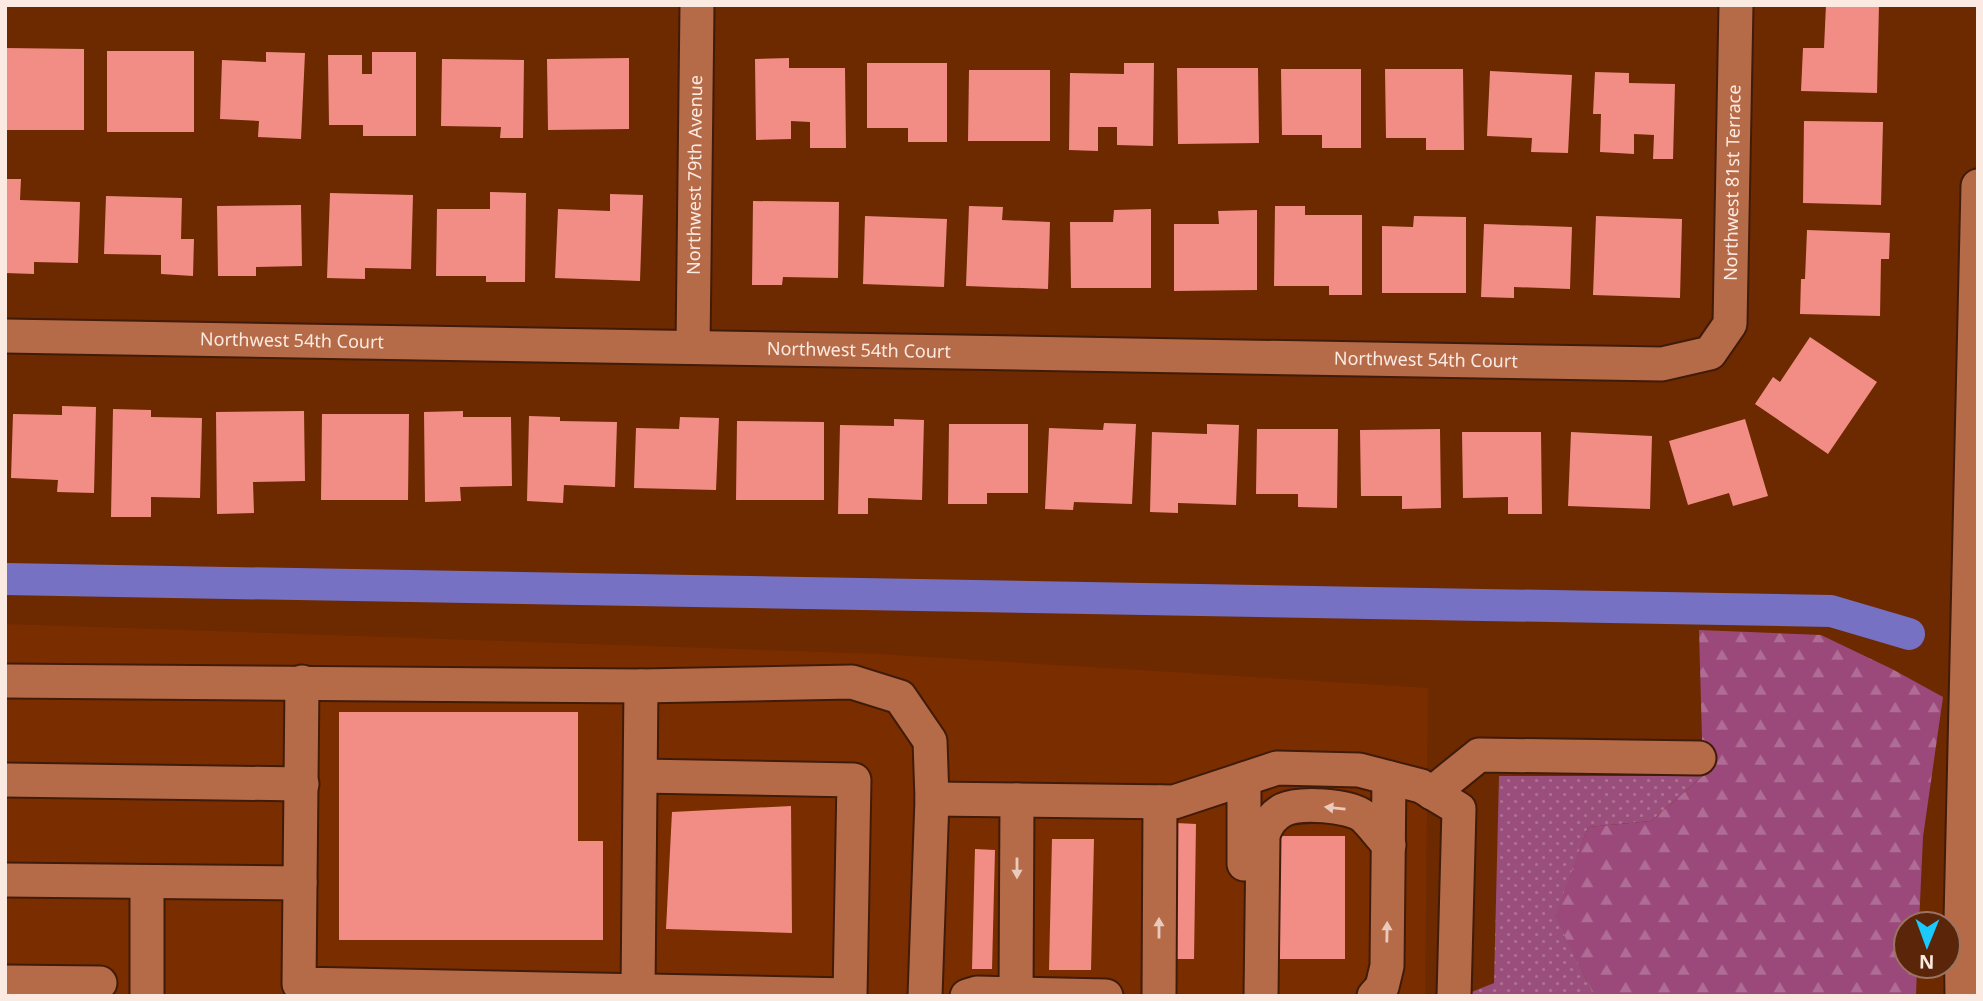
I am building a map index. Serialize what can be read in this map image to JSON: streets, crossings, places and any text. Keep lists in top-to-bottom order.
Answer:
{
  "streets": {
    "street": ["Northwest 79th Avenue", "Northwest 81st Terrace", "Northwest 54th Court"]
  },
  "crossings": [
    ["Northwest 79th Avenue", "Northwest 54th Court"],
    ["Northwest 81st Terrace", "Northwest 54th Court"]
  ],
  "north": "bottom"
}
